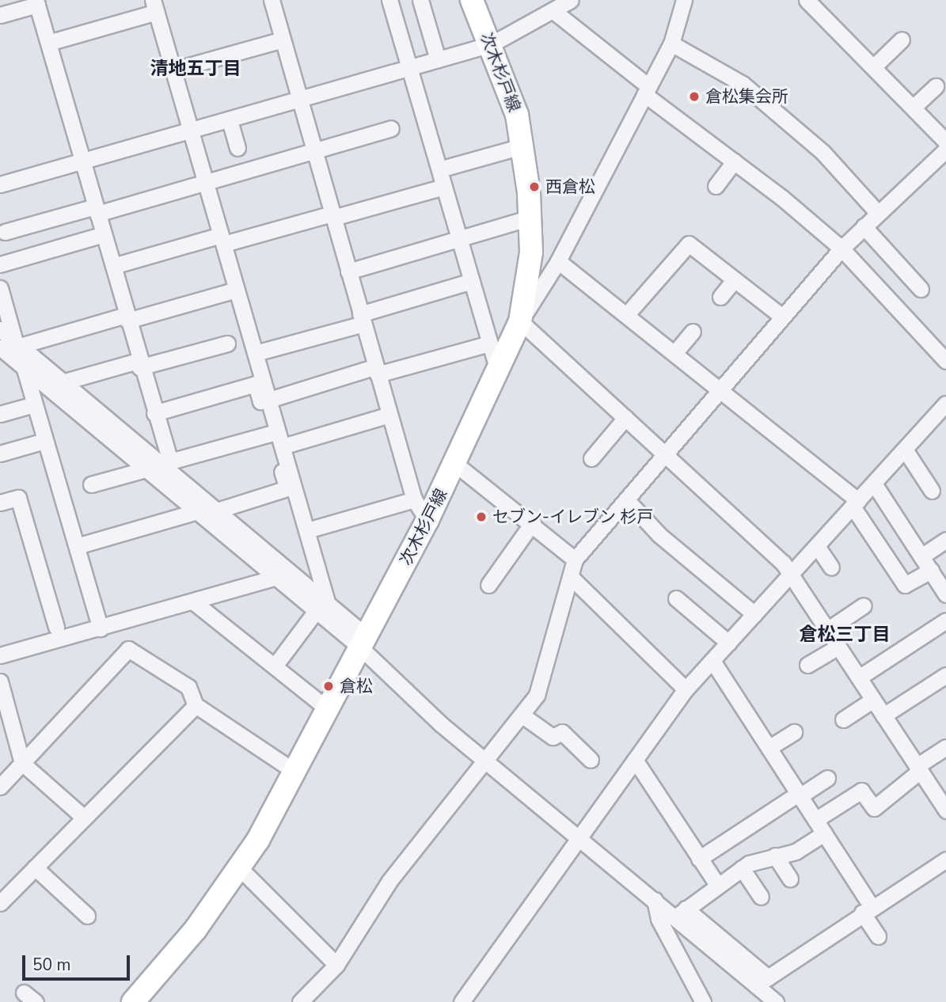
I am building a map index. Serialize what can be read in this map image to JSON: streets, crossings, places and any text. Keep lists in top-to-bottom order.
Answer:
{
  "streets": {
    "main road": ["次木杉戸線"]
  },
  "districts": ["清地五丁目", "倉松三丁目"],
  "places": [
    "倉松集会所",
    "西倉松",
    "セブン-イレブン 杉戸",
    "倉松"
  ],
  "scale_bar": "50 m"
}
